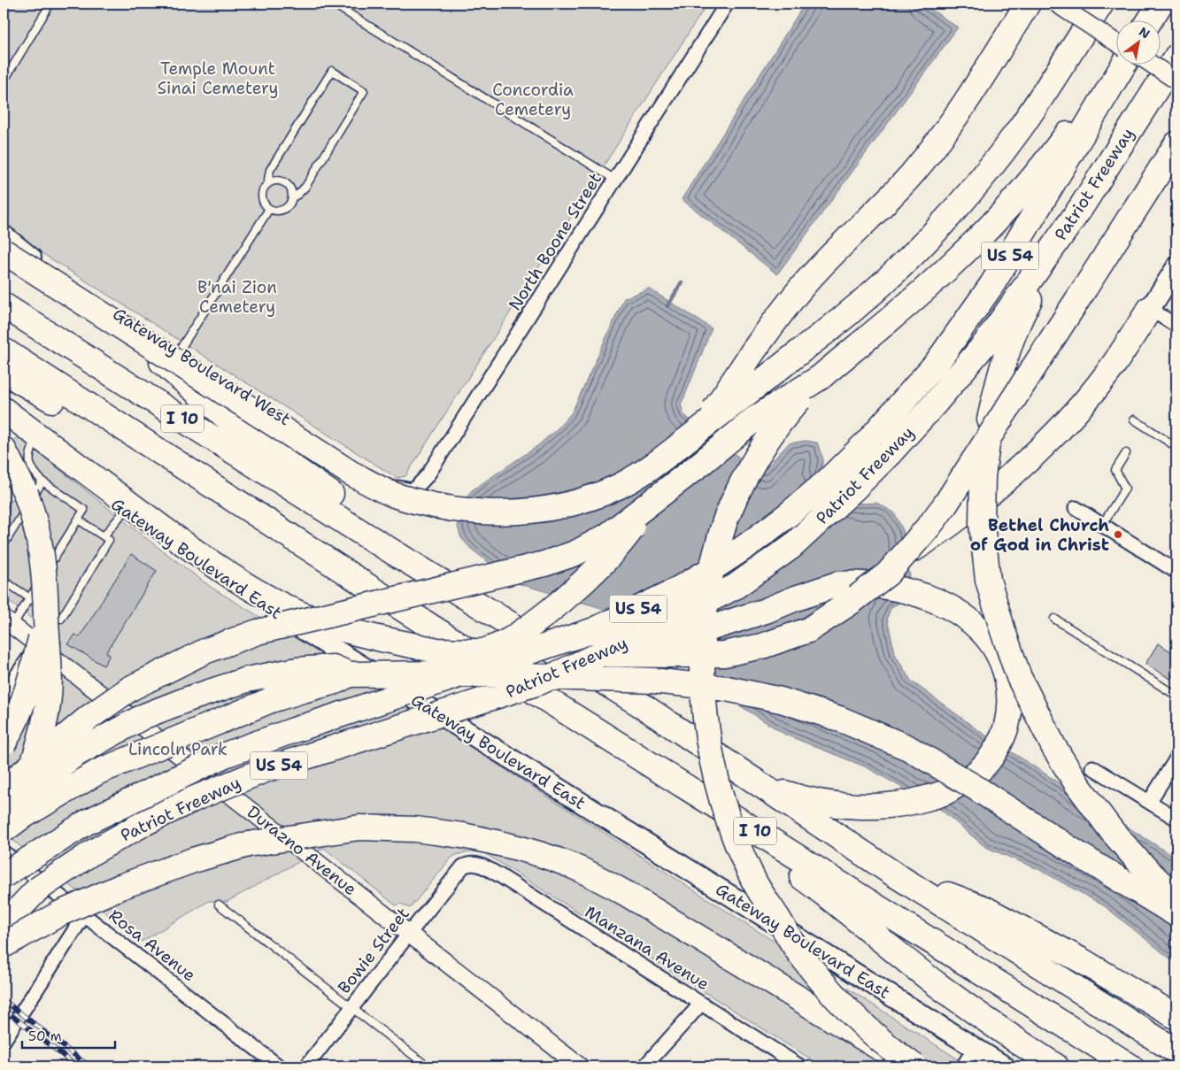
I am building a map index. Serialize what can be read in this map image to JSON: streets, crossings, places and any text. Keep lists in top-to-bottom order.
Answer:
{
  "streets": {
    "highway": ["Patriot Freeway", "US 54", "I 10"],
    "main road": ["Gateway Boulevard West", "Gateway Boulevard East"],
    "street": [
      "North Boone Street",
      "Durazno Avenue",
      "Rosa Avenue",
      "Manzana Avenue",
      "Bowie Street"
    ]
  },
  "crossings": [
    ["North Boone Street", "Gateway Boulevard West"],
    ["Durazno Avenue", "Bowie Street"],
    ["Manzana Avenue", "Bowie Street"]
  ],
  "parks": [
    "Temple Mount Sinai Cemetery",
    "Concordia Cemetery",
    "B'nai Zion Cemetery",
    "Lincoln Park"
  ],
  "places": ["Bethel Church of God in Christ"],
  "scale_bar": "50 m",
  "north": "top right"
}
